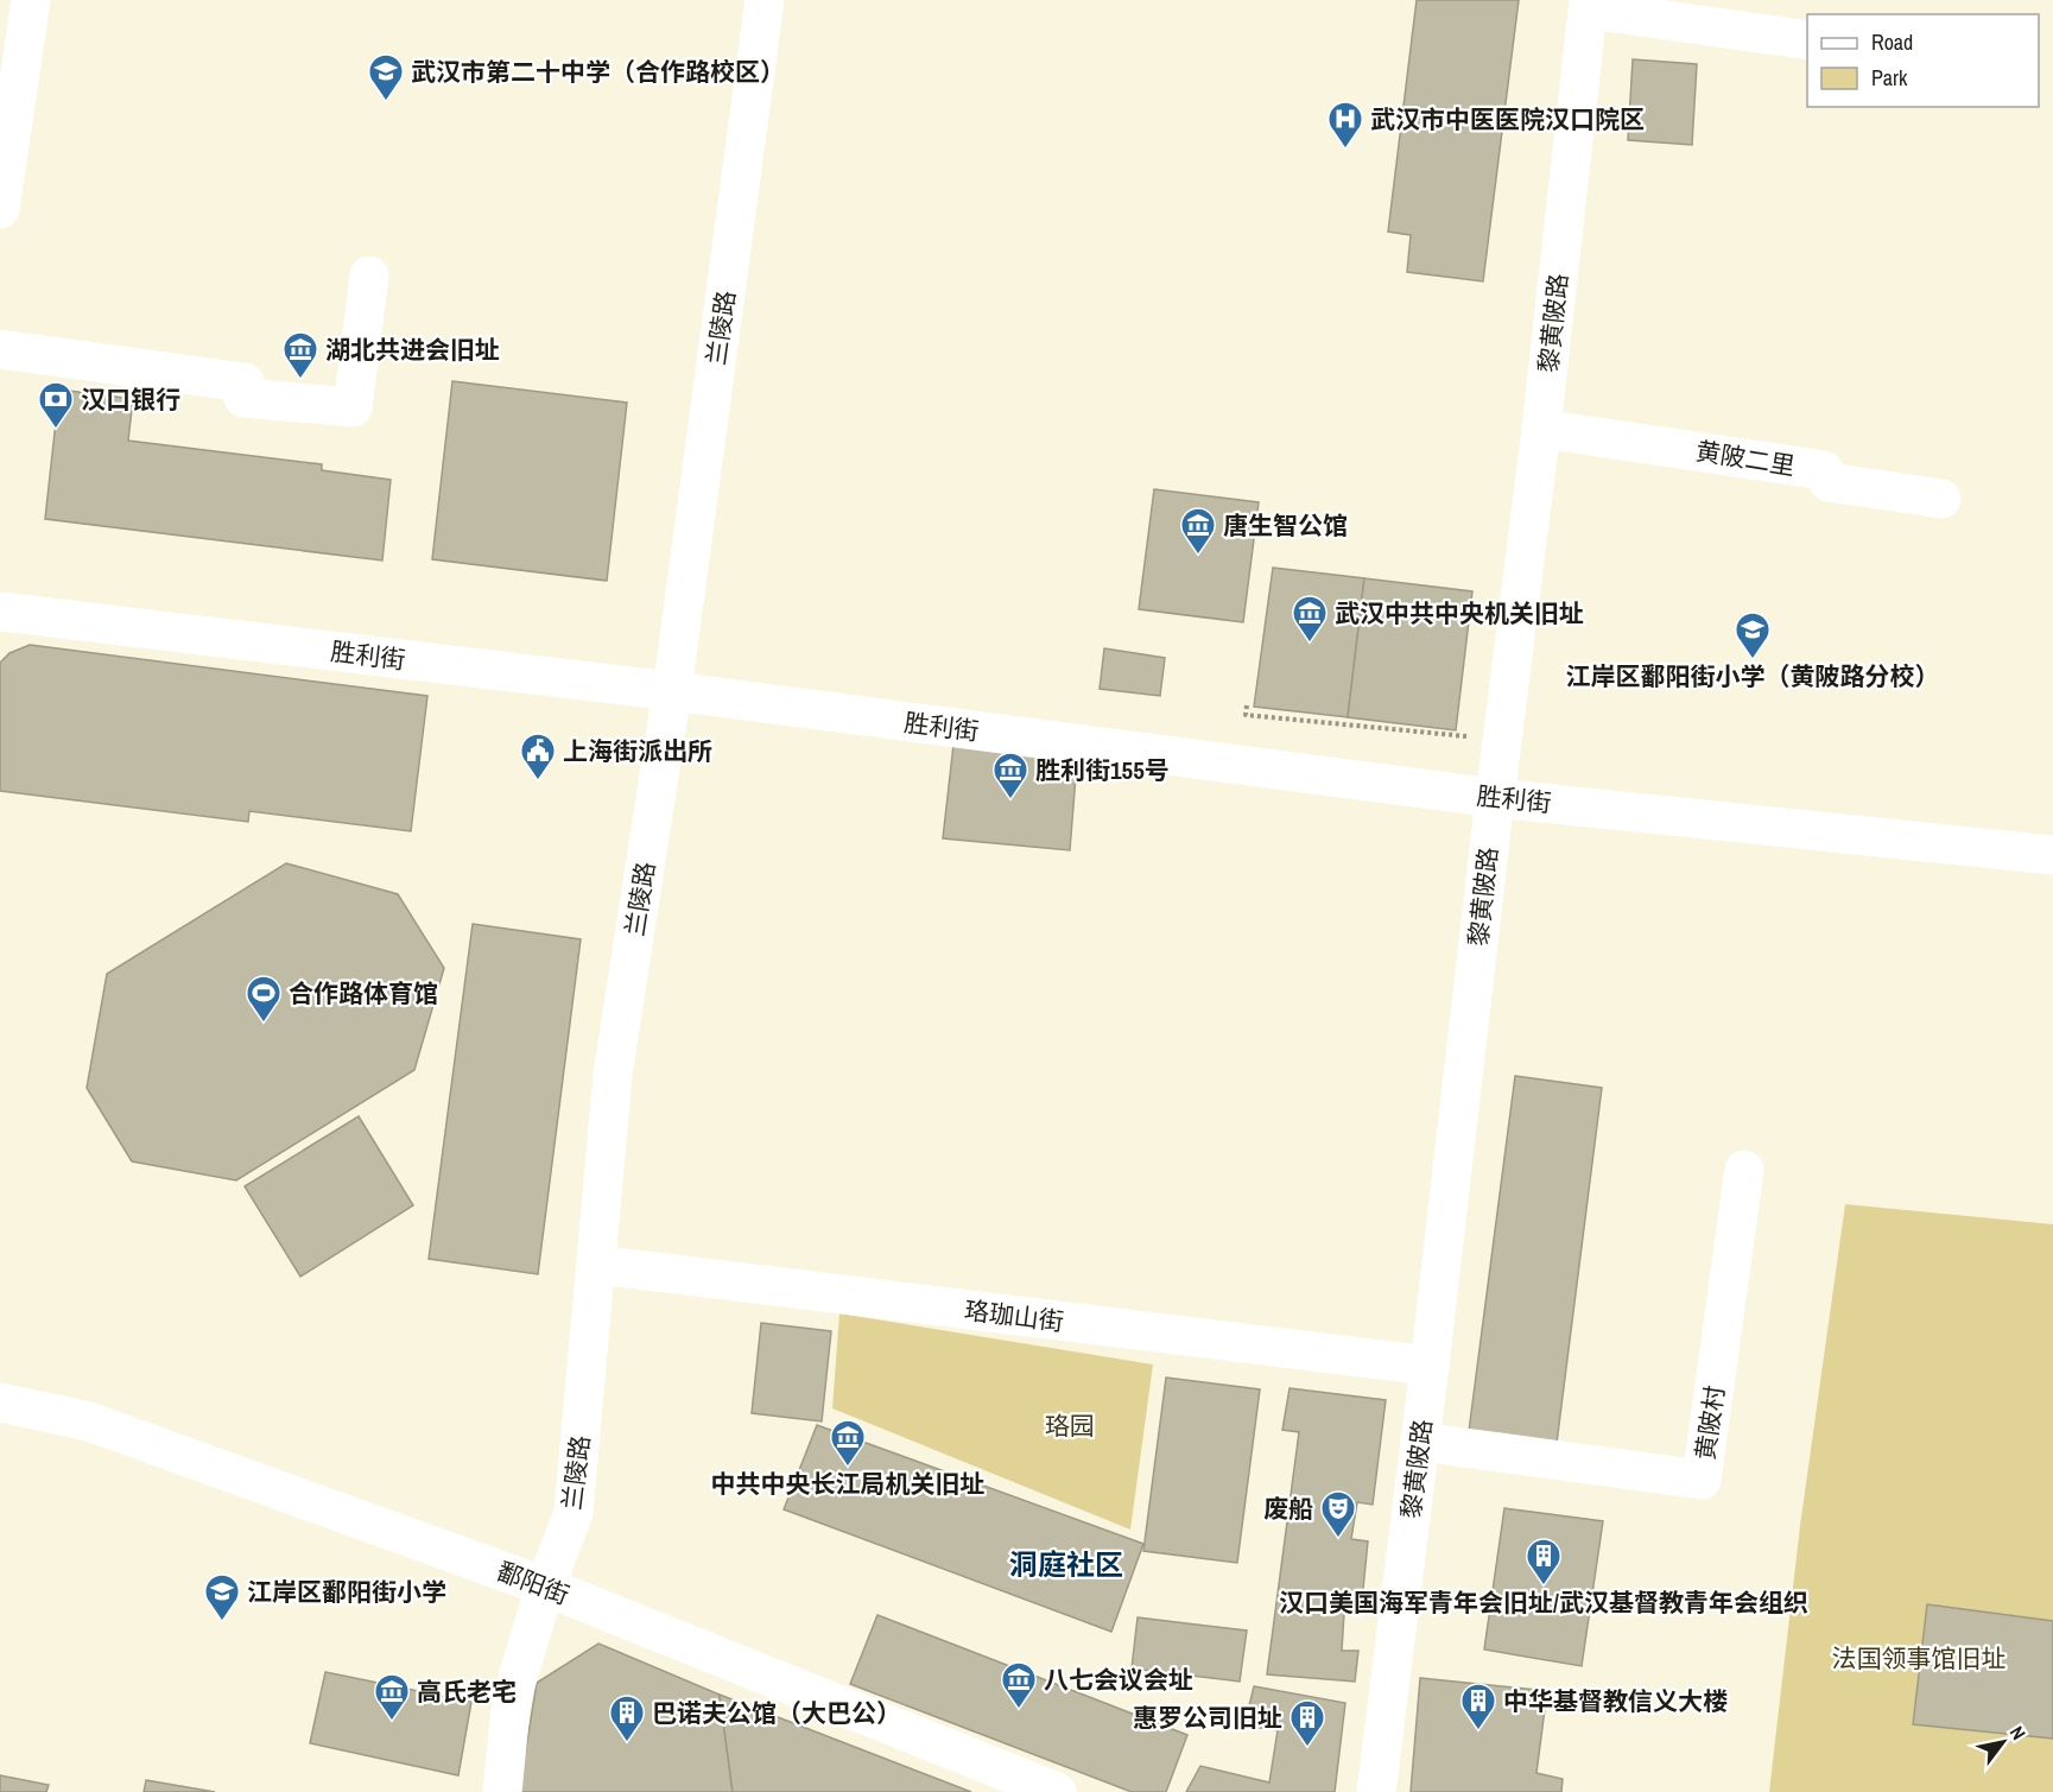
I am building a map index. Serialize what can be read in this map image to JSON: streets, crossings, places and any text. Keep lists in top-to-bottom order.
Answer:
{
  "streets": {
    "street": [
      "黎黄陂路",
      "兰陵路",
      "黄陂二里",
      "胜利街",
      "珞珈山街",
      "黄陂村",
      "鄱阳街"
    ]
  },
  "crossings": [
    ["黎黄陂路", "黄陂二里"],
    ["黎黄陂路", "胜利街"],
    ["黎黄陂路", "珞珈山街"],
    ["黎黄陂路", "黄陂村"],
    ["兰陵路", "胜利街"],
    ["兰陵路", "珞珈山街"],
    ["兰陵路", "鄱阳街"]
  ],
  "districts": ["洞庭社区"],
  "parks": ["珞园", "法国领事馆旧址"],
  "places": {
    "school or university": ["武汉市第二十中学（合作路校区）", "江岸区鄱阳街小学（黄陂路分校）", "江岸区鄱阳街小学"],
    "hospital": ["武汉市中医医院汉口院区"],
    "museum": [
      "湖北共进会旧址",
      "唐生智公馆",
      "武汉中共中央机关旧址",
      "胜利街155号",
      "中共中央长江局机关旧址",
      "八七会议会址",
      "高氏老宅"
    ],
    "bank": ["汉口银行"],
    "public building": ["上海街派出所"],
    "sports": ["合作路体育馆"],
    "theatre": ["废船"],
    "building": [
      "汉口美国海军青年会旧址/武汉基督教青年会组织",
      "中华基督教信义大楼",
      "巴诺夫公馆（大巴公）",
      "惠罗公司旧址"
    ]
  },
  "legend": ["Road", "Park"],
  "north": "top right"
}
